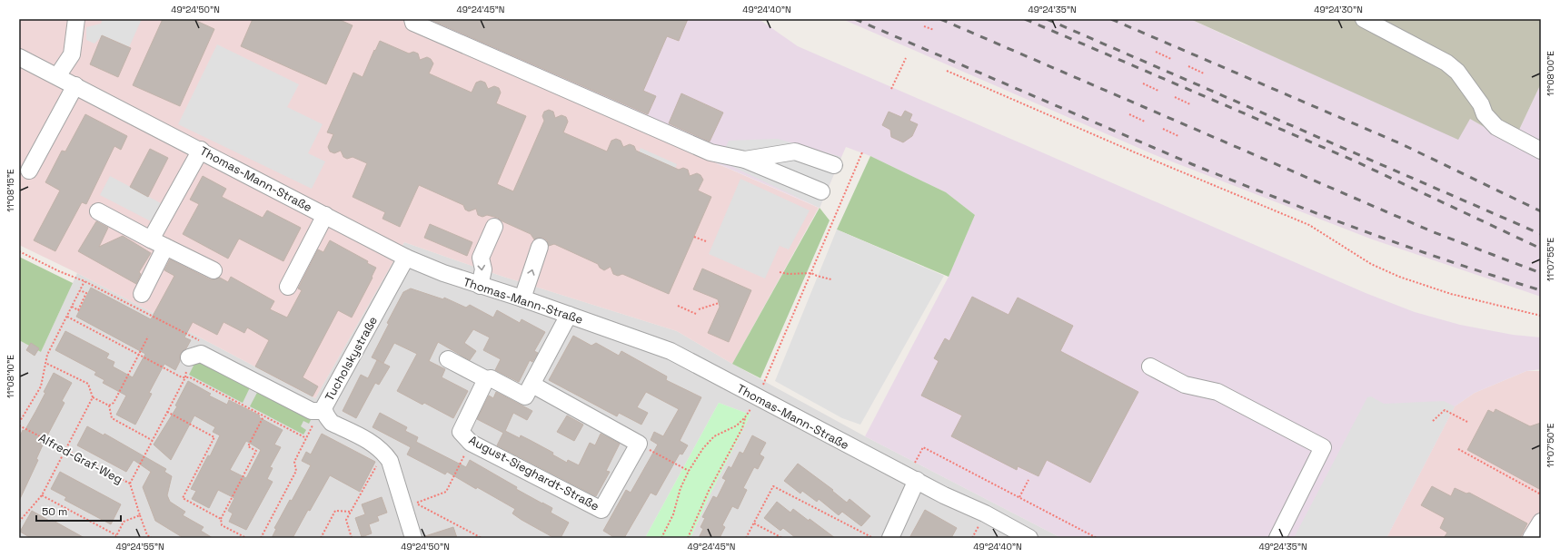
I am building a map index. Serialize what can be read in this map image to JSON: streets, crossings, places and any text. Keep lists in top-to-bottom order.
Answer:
{
  "streets": {
    "street": ["Thomas-Mann-Straße", "Tucholskystraße", "August-Sieghardt-Straße"],
    "path": ["Alfred-Graf-Weg"]
  },
  "crossings": [
    ["Thomas-Mann-Straße", "Tucholskystraße"]
  ],
  "scale_bar": "50 m",
  "coordinates": [
    "49°24'50\"N",
    "49°24'45\"N",
    "49°24'40\"N",
    "49°24'35\"N",
    "49°24'30\"N",
    "11°08'00\"E",
    "11°08'15\"E",
    "11°07'55\"E",
    "11°08'10\"E",
    "11°07'50\"E",
    "49°24'55\"N"
  ]
}
